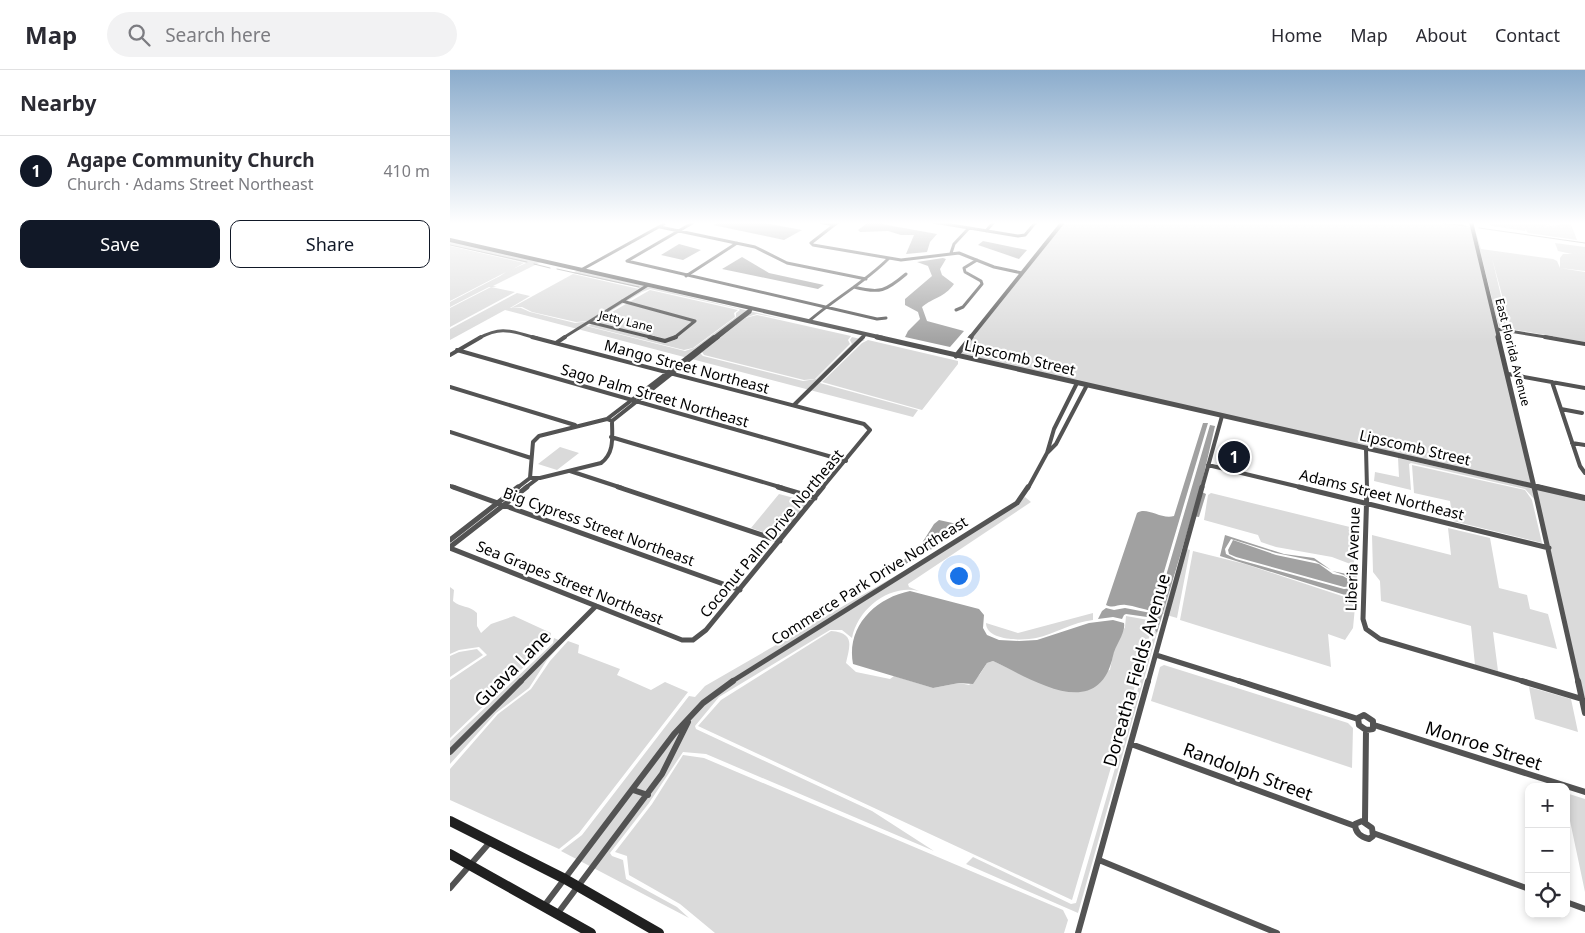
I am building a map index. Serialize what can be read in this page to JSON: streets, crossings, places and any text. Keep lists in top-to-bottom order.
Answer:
{
  "streets": {
    "street": [
      "Jetty Lane",
      "East Florida Avenue",
      "Lipscomb Street",
      "Mango Street Northeast",
      "Sago Palm Street Northeast",
      "Adams Street Northeast",
      "Big Cypress Street Northeast",
      "Coconut Palm Drive Northeast",
      "Liberia Avenue",
      "Commerce Park Drive Northeast",
      "Sea Grapes Street Northeast",
      "Guava Lane",
      "Doreatha Fields Avenue",
      "Monroe Street",
      "Randolph Street"
    ]
  },
  "crossings": [
    ["East Florida Avenue", "Lipscomb Street"],
    ["Lipscomb Street", "Liberia Avenue"],
    ["Lipscomb Street", "Commerce Park Drive Northeast"],
    ["Lipscomb Street", "Doreatha Fields Avenue"],
    ["Mango Street Northeast", "Sago Palm Street Northeast"],
    ["Mango Street Northeast", "Coconut Palm Drive Northeast"],
    ["Sago Palm Street Northeast", "Coconut Palm Drive Northeast"],
    ["Adams Street Northeast", "Liberia Avenue"],
    ["Adams Street Northeast", "Doreatha Fields Avenue"],
    ["Big Cypress Street Northeast", "Coconut Palm Drive Northeast"],
    ["Coconut Palm Drive Northeast", "Sea Grapes Street Northeast"],
    ["Sea Grapes Street Northeast", "Guava Lane"],
    ["Doreatha Fields Avenue", "Randolph Street"]
  ],
  "page": {
    "header": "Map",
    "search": "Search here",
    "nav": [
      "Home",
      "Map",
      "About",
      "Contact"
    ],
    "heading": "Nearby",
    "list": [
      {
        "mark": "1",
        "name": "Agape Community Church",
        "note": "Church · Adams Street Northeast",
        "value": "410 m"
      }
    ],
    "buttons": ["Save", "Share"],
    "pins": "1",
    "map_buttons": ["+", "−"]
  }
}
